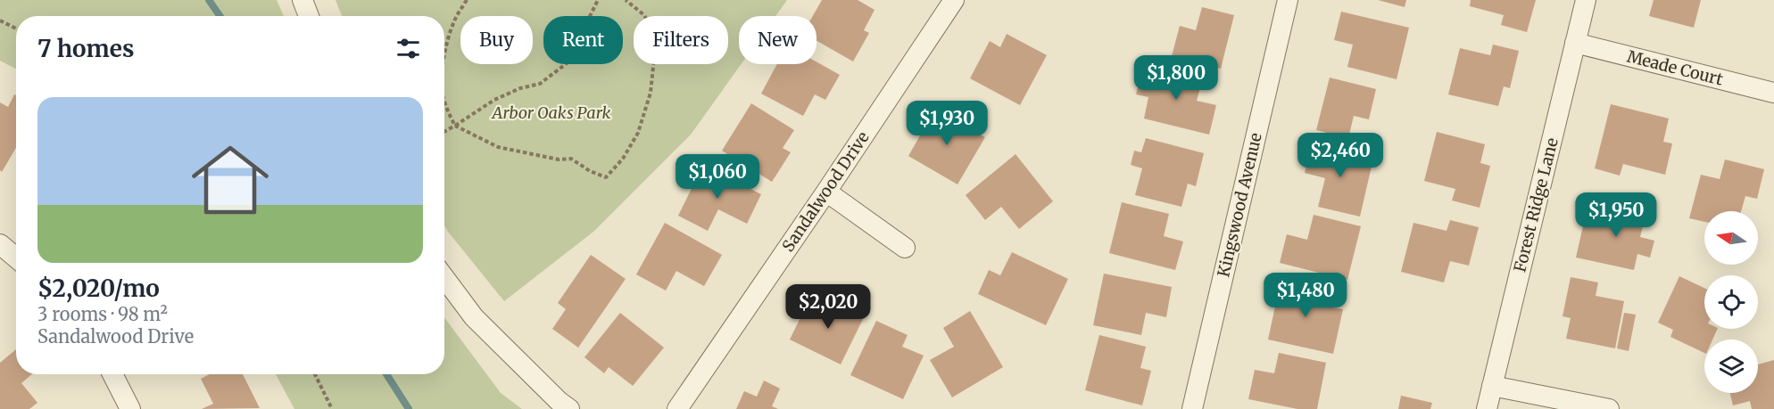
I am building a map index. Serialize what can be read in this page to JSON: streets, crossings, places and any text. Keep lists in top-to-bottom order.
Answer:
{
  "streets": {
    "street": [
      "Meade Court",
      "Sandalwood Drive",
      "Kingswood Avenue",
      "Forest Ridge Lane"
    ]
  },
  "crossings": [
    ["Meade Court", "Forest Ridge Lane"]
  ],
  "parks": ["Arbor Oaks Park"],
  "north": "left",
  "page": {
    "chip": [
      "Buy",
      "Rent",
      "Filters",
      "New"
    ],
    "heading": "7 homes",
    "price": [
      "$1,800",
      "$1,930",
      "$2,460",
      "$1,060",
      "$1,950",
      "$1,480",
      "$2,020"
    ],
    "list": [
      {
        "name": "$2,020/mo",
        "note": "3 rooms · 98 m² · Sandalwood Drive"
      }
    ]
  }
}
